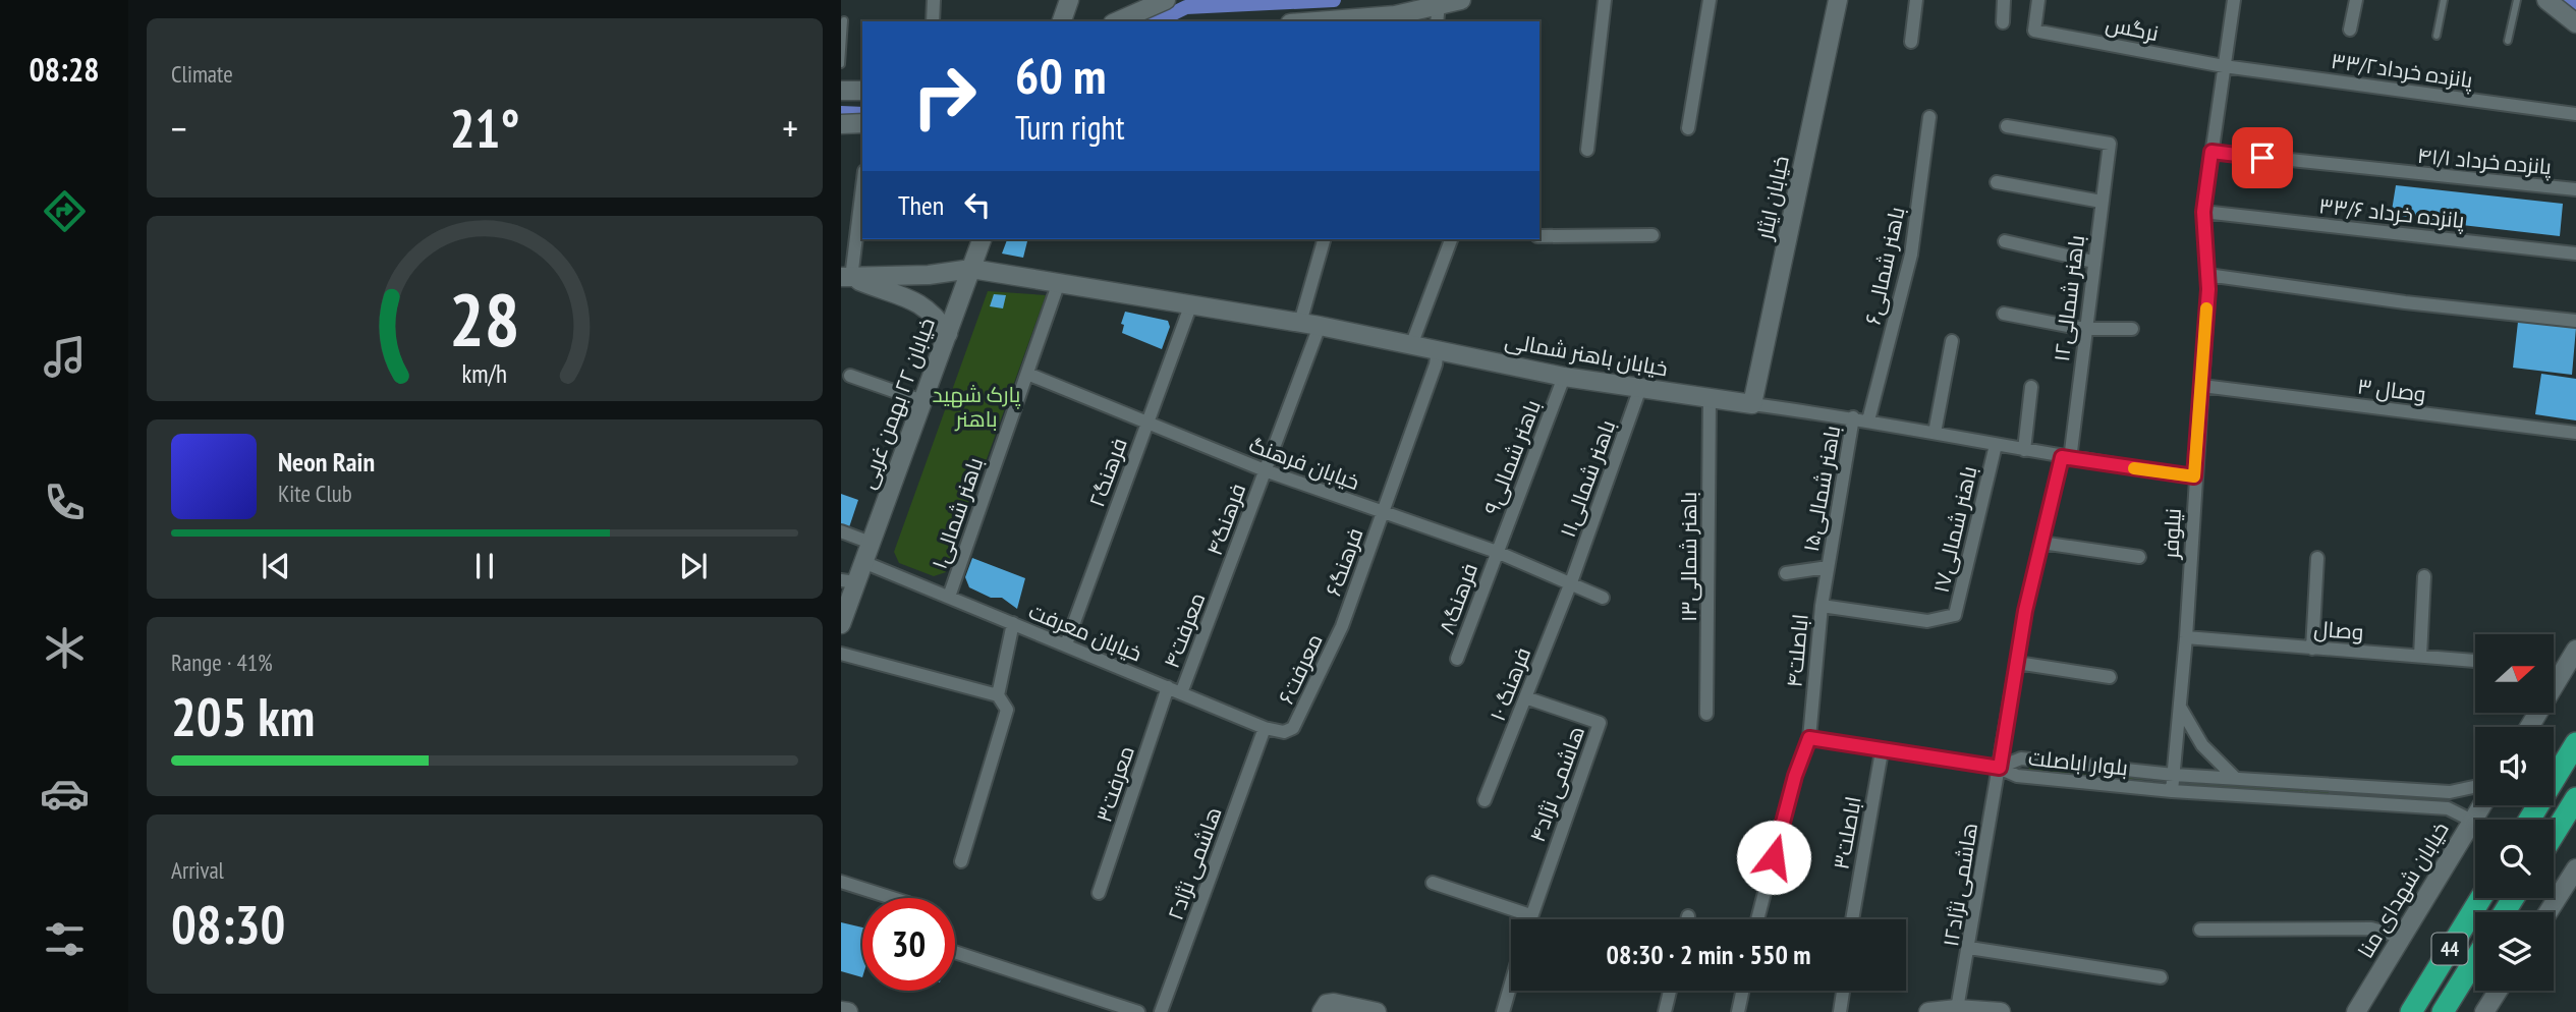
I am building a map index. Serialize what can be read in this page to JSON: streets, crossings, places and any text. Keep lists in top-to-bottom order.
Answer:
{
  "streets": {
    "highway": ["44"],
    "street": [
      "نرگس",
      "پانزده خرداد۳۳/۲",
      "پانزده خرداد ۴۱/۱",
      "خیابان ایثار",
      "پانزده خرداد ۳۳/۶",
      "باهنر شمالی۶",
      "باهنر شمالی۱۲",
      "خیابان باهنر شمالی",
      "وصال ۳",
      "خیابان ۲۲ بهمن غربی",
      "باهنر شمالی۹",
      "خیابان فرهنگ",
      "فرهنگ۲",
      "باهنر شمالی۱۱",
      "باهنر شمالی۱۵",
      "باهنر شمالی۱",
      "فرهنگ۴",
      "باهنر شمالی۱۷",
      "نیلوفر",
      "باهنر شمالی۱۳",
      "فرهنگ۶",
      "فرهنگ۸",
      "معرفت۴",
      "وصال",
      "خیابان معرفت",
      "اباصلت۴",
      "معرفت۶",
      "فرهنگ ۱۰",
      "بلوار اباصلت",
      "معرفت۳",
      "هاشمی نژاد۴",
      "اباصلت۳",
      "هاشمی نژاد۲",
      "هاشمی نژاد۱۲",
      "خیابان شهدای منا"
    ]
  },
  "crossings": [
    ["نرگس", "پانزده خرداد۳۳/۲"],
    ["نرگس", "نیلوفر"],
    ["پانزده خرداد۳۳/۲", "نیلوفر"],
    ["پانزده خرداد ۴۱/۱", "نیلوفر"],
    ["خیابان ایثار", "خیابان باهنر شمالی"],
    ["پانزده خرداد ۳۳/۶", "نیلوفر"],
    ["باهنر شمالی۶", "خیابان باهنر شمالی"],
    ["باهنر شمالی۱۲", "خیابان باهنر شمالی"],
    ["باهنر شمالی۱۲", "هاشمی نژاد۱۲"],
    ["خیابان باهنر شمالی", "خیابان ۲۲ بهمن غربی"],
    ["خیابان باهنر شمالی", "باهنر شمالی۹"],
    ["خیابان باهنر شمالی", "فرهنگ۲"],
    ["خیابان باهنر شمالی", "باهنر شمالی۱۱"],
    ["خیابان باهنر شمالی", "باهنر شمالی۱۵"],
    ["خیابان باهنر شمالی", "باهنر شمالی۱"],
    ["خیابان باهنر شمالی", "فرهنگ۴"],
    ["خیابان باهنر شمالی", "باهنر شمالی۱۷"],
    ["خیابان باهنر شمالی", "نیلوفر"],
    ["خیابان باهنر شمالی", "باهنر شمالی۱۳"],
    ["خیابان باهنر شمالی", "فرهنگ۶"],
    ["وصال ۳", "نیلوفر"],
    ["خیابان ۲۲ بهمن غربی", "خیابان معرفت"],
    ["باهنر شمالی۹", "خیابان فرهنگ"],
    ["باهنر شمالی۹", "فرهنگ۸"],
    ["خیابان فرهنگ", "فرهنگ۲"],
    ["خیابان فرهنگ", "باهنر شمالی۱۱"],
    ["خیابان فرهنگ", "باهنر شمالی۱"],
    ["خیابان فرهنگ", "فرهنگ۴"],
    ["خیابان فرهنگ", "فرهنگ۶"],
    ["خیابان فرهنگ", "فرهنگ۸"],
    ["خیابان فرهنگ", "فرهنگ ۱۰"],
    ["فرهنگ۲", "خیابان معرفت"],
    ["باهنر شمالی۱۱", "فرهنگ ۱۰"],
    ["باهنر شمالی۱۵", "اباصلت۴"],
    ["باهنر شمالی۱", "خیابان معرفت"],
    ["فرهنگ۴", "معرفت۴"],
    ["باهنر شمالی۱۷", "اباصلت۴"],
    ["نیلوفر", "وصال"],
    ["نیلوفر", "بلوار اباصلت"],
    ["فرهنگ۶", "معرفت۶"],
    ["معرفت۴", "خیابان معرفت"],
    ["خیابان معرفت", "معرفت۶"],
    ["خیابان معرفت", "معرفت۳"],
    ["خیابان معرفت", "هاشمی نژاد۲"],
    ["فرهنگ ۱۰", "هاشمی نژاد۴"],
    ["بلوار اباصلت", "هاشمی نژاد۱۲"],
    ["بلوار اباصلت", "خیابان شهدای منا"]
  ],
  "parks": ["پارک شهید باهنر"],
  "north": "right",
  "page": {
    "tabs": "08:28",
    "tile": [
      "Climate",
      ["Range · 41%", "205 km"],
      ["Arrival", "08:30"]
    ],
    "turn": ["60 m", "Turn right"],
    "heat": ["−", "21°", "+"],
    "then": "Then",
    "song": ["Neon Rain", "Kite Club"],
    "limit": "30",
    "trip": "08:30 · 2 min · 550 m",
    "gauge": ["28", "km/h"]
  }
}
